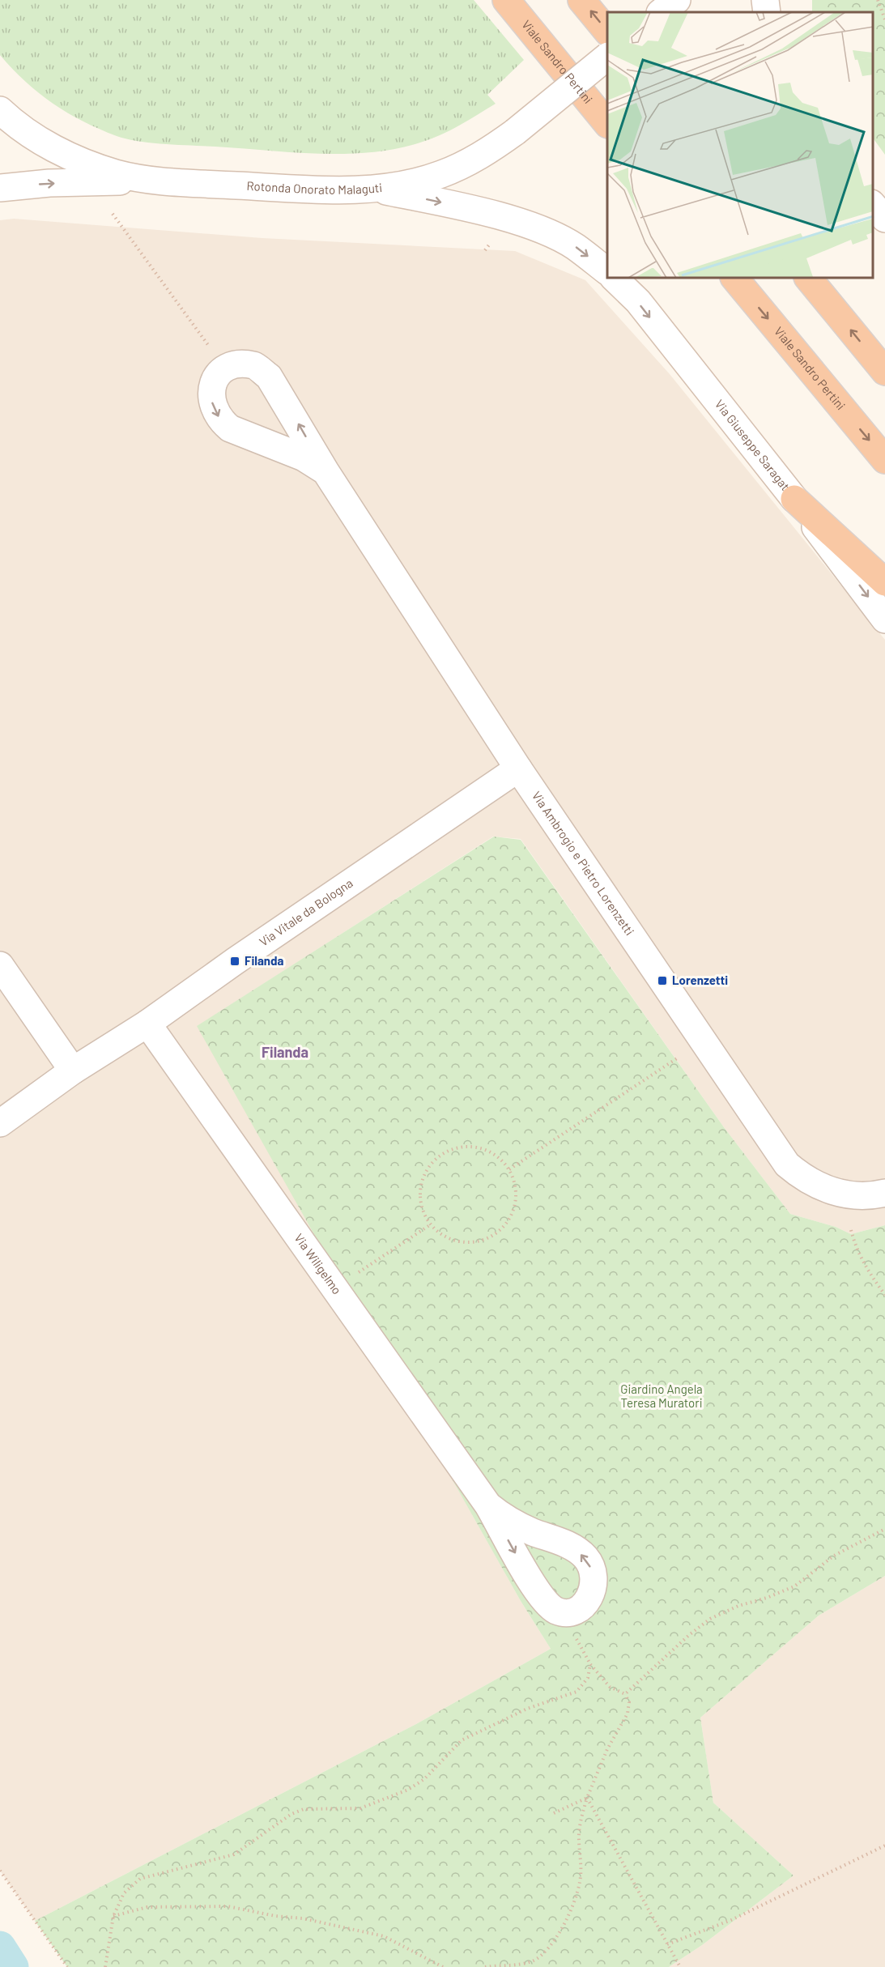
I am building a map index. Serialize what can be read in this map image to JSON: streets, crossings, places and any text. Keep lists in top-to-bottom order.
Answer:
{
  "streets": {
    "highway": ["Viale Sandro Pertini"],
    "street": [
      "Rotonda Onorato Malaguti",
      "Via Giuseppe Saragat",
      "Via Ambrogio e Pietro Lorenzetti",
      "Via Vitale da Bologna",
      "Via Wiligelmo"
    ]
  },
  "crossings": [
    ["Via Ambrogio e Pietro Lorenzetti", "Via Vitale da Bologna"],
    ["Via Vitale da Bologna", "Via Wiligelmo"]
  ],
  "one_way": ["Via Giuseppe Saragat"],
  "districts": ["Filanda"],
  "parks": ["Giardino Angela Teresa Muratori"],
  "places": {
    "transit": ["Filanda", "Lorenzetti"]
  }
}
